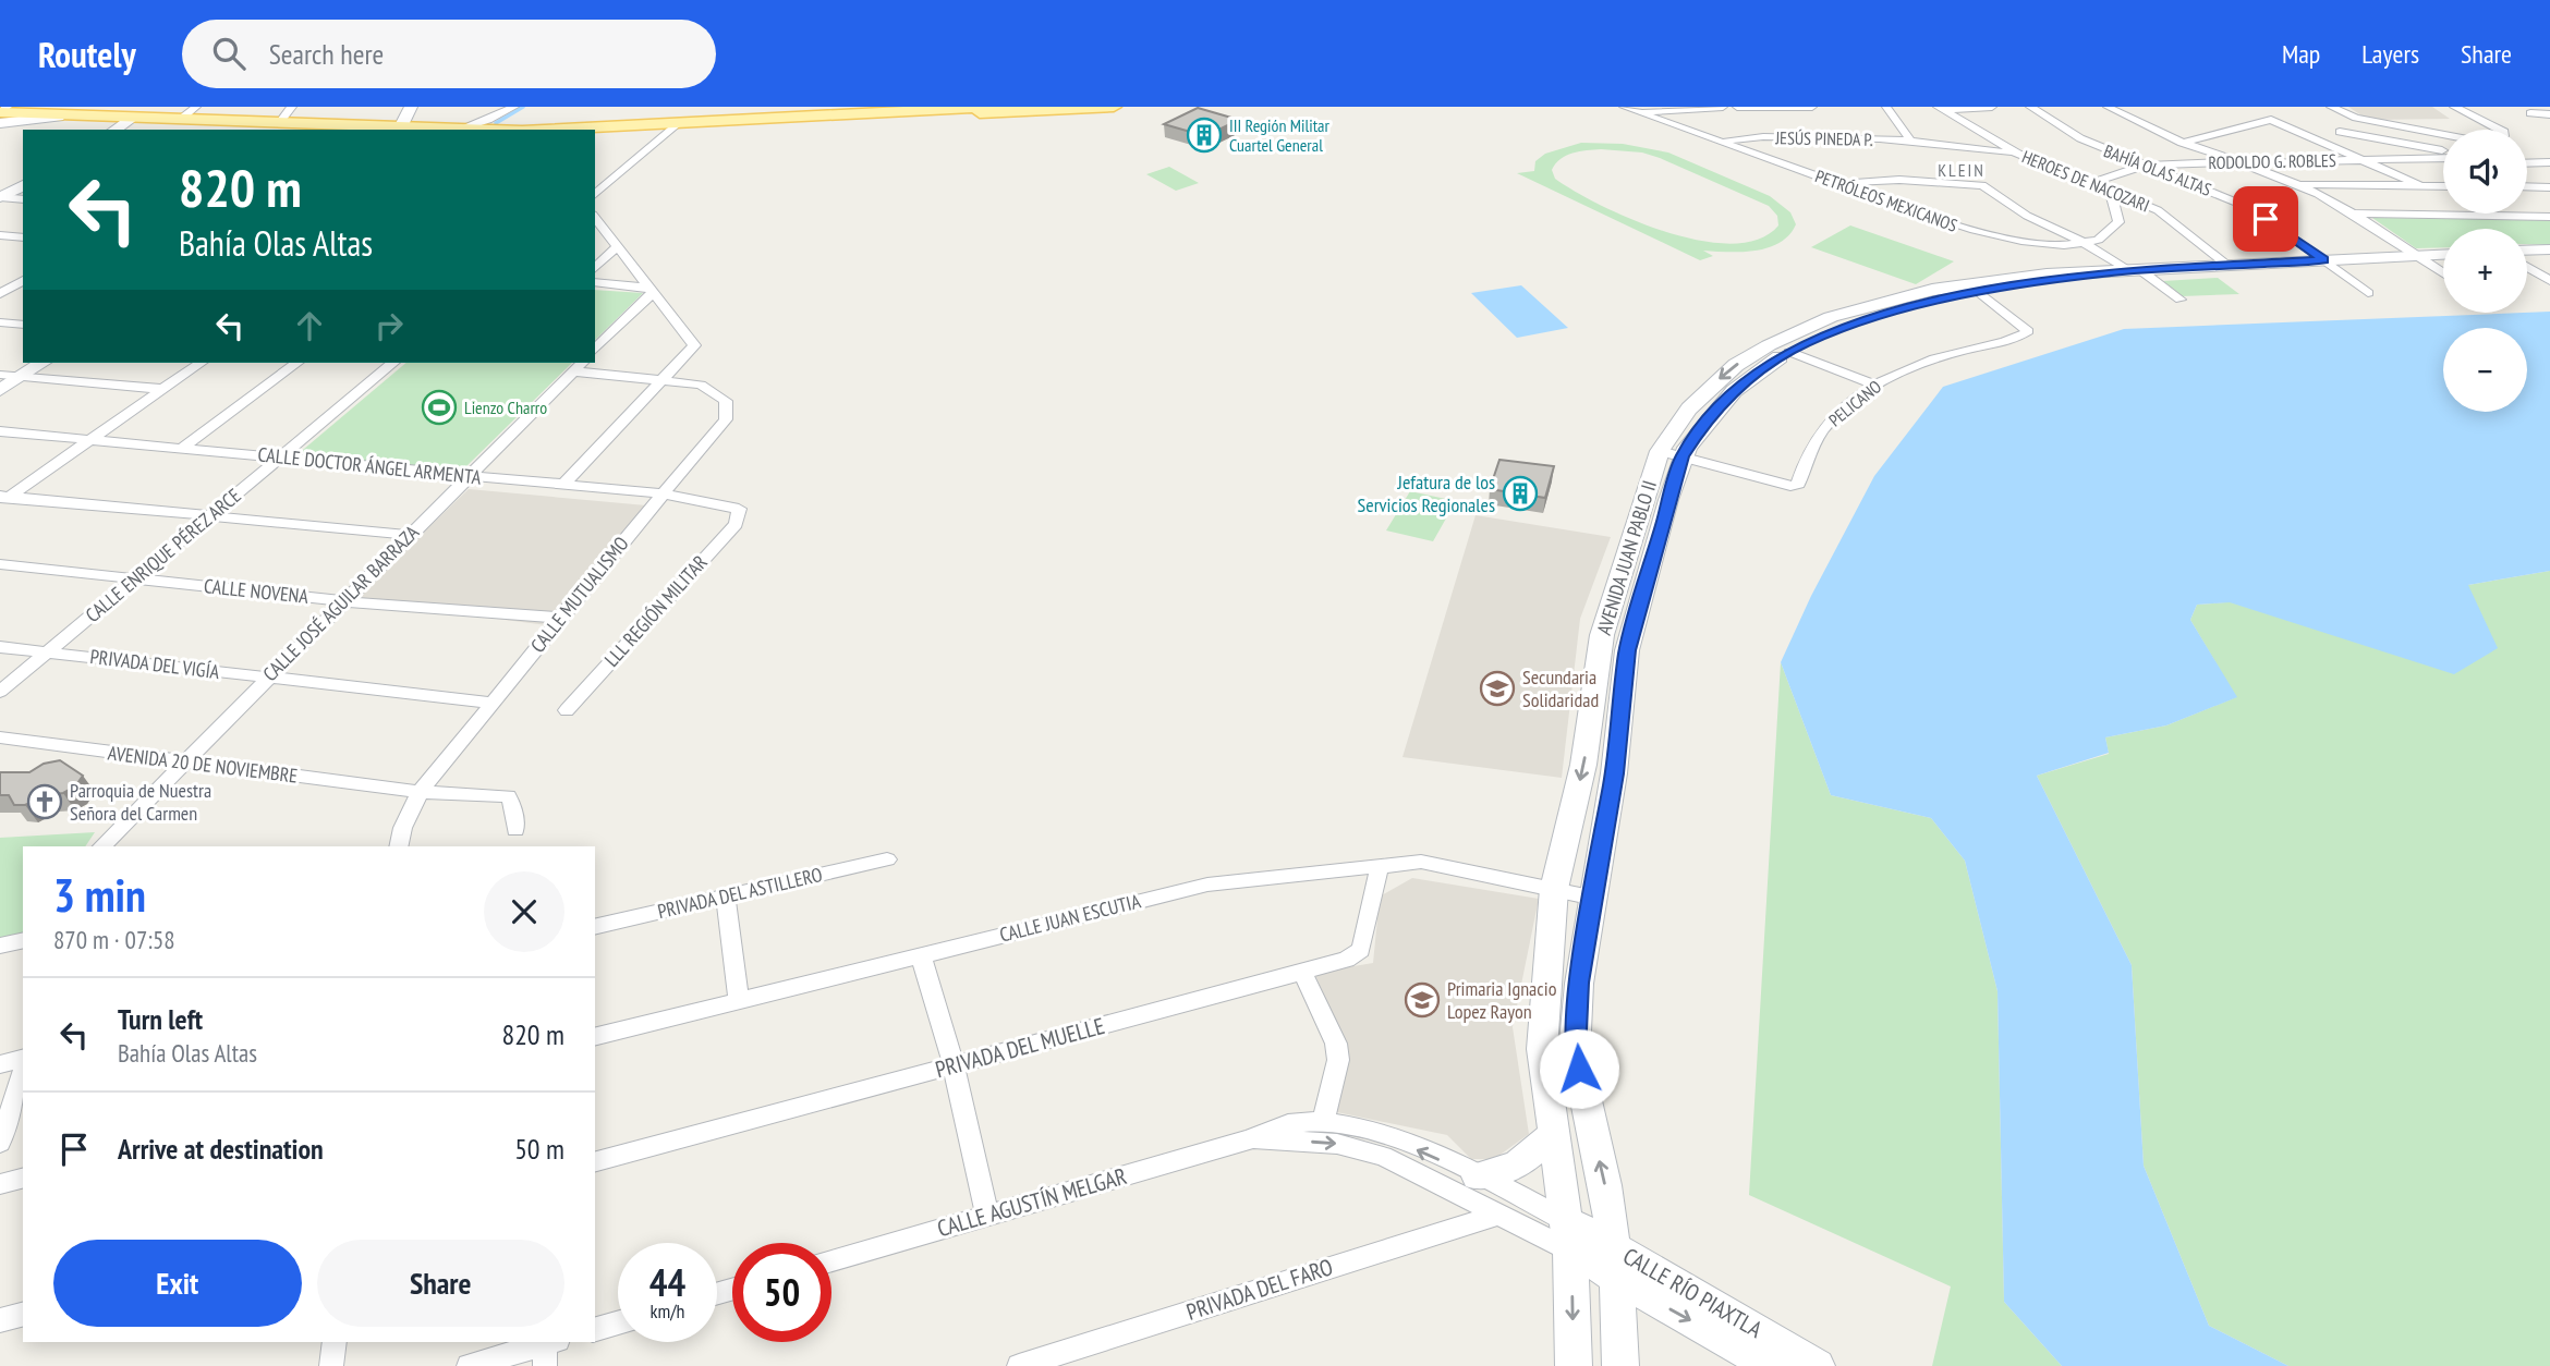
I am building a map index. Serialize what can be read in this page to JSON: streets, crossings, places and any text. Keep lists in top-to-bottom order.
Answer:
{
  "streets": {
    "main road": ["AVENIDA JUAN PABLO II", "CALLE RÍO PIAXTLA"],
    "street": [
      "JESÚS PINEDA P.",
      "RODOLDO G. ROBLES",
      "BAHÍA OLAS ALTAS",
      "HEROES DE NACOZARI",
      "PETRÓLEOS MEXICANOS",
      "PELICANO",
      "CALLE DOCTOR ÁNGEL ARMENTA",
      "CALLE ENRIQUE PÉREZ ARCE",
      "CALLE NOVENA",
      "CALLE MUTUALISMO",
      "CALLE JOSÉ AGUILAR BARRAZA",
      "LLL REGIÓN MILITAR",
      "PRIVADA DEL VIGÍA",
      "AVENIDA 20 DE NOVIEMBRE",
      "PRIVADA DEL ASTILLERO",
      "CALLE JUAN ESCUTIA",
      "PRIVADA DEL MUELLE",
      "CALLE AGUSTÍN MELGAR",
      "PRIVADA DEL FARO"
    ]
  },
  "crossings": [
    ["JESÚS PINEDA P.", "HEROES DE NACOZARI"],
    ["JESÚS PINEDA P.", "PETRÓLEOS MEXICANOS"],
    ["RODOLDO G. ROBLES", "BAHÍA OLAS ALTAS"],
    ["RODOLDO G. ROBLES", "HEROES DE NACOZARI"],
    ["BAHÍA OLAS ALTAS", "AVENIDA JUAN PABLO II"],
    ["HEROES DE NACOZARI", "AVENIDA JUAN PABLO II"],
    ["PELICANO", "AVENIDA JUAN PABLO II"],
    ["CALLE DOCTOR ÁNGEL ARMENTA", "CALLE ENRIQUE PÉREZ ARCE"],
    ["CALLE DOCTOR ÁNGEL ARMENTA", "CALLE MUTUALISMO"],
    ["CALLE DOCTOR ÁNGEL ARMENTA", "CALLE JOSÉ AGUILAR BARRAZA"],
    ["CALLE DOCTOR ÁNGEL ARMENTA", "LLL REGIÓN MILITAR"],
    ["CALLE ENRIQUE PÉREZ ARCE", "CALLE NOVENA"],
    ["CALLE ENRIQUE PÉREZ ARCE", "PRIVADA DEL VIGÍA"],
    ["AVENIDA JUAN PABLO II", "CALLE JUAN ESCUTIA"],
    ["AVENIDA JUAN PABLO II", "CALLE AGUSTÍN MELGAR"],
    ["AVENIDA JUAN PABLO II", "CALLE RÍO PIAXTLA"],
    ["CALLE NOVENA", "CALLE MUTUALISMO"],
    ["CALLE NOVENA", "CALLE JOSÉ AGUILAR BARRAZA"],
    ["CALLE MUTUALISMO", "PRIVADA DEL VIGÍA"],
    ["CALLE MUTUALISMO", "AVENIDA 20 DE NOVIEMBRE"],
    ["CALLE JOSÉ AGUILAR BARRAZA", "PRIVADA DEL VIGÍA"],
    ["CALLE JOSÉ AGUILAR BARRAZA", "AVENIDA 20 DE NOVIEMBRE"],
    ["CALLE JUAN ESCUTIA", "PRIVADA DEL MUELLE"],
    ["CALLE AGUSTÍN MELGAR", "PRIVADA DEL FARO"],
    ["CALLE AGUSTÍN MELGAR", "CALLE RÍO PIAXTLA"]
  ],
  "districts": ["KLEIN"],
  "places": {
    "building": ["III Región Militar Cuartel General", "Jefatura de los Servicios Regionales"],
    "sports": ["Lienzo Charro"],
    "school or university": ["Secundaria Solidaridad", "Primaria Ignacio Lopez Rayon"],
    "church": ["Parroquia de Nuestra Señora del Carmen"]
  },
  "page": {
    "header": "Routely",
    "search": "Search here",
    "nav": ["Map", "Layers", "Share"],
    "map_buttons": ["+", "−"],
    "turn": ["820 m", "Bahía Olas Altas"],
    "heading": ["3 min", "870 m · 07:58"],
    "list": [
      {
        "name": "Turn left",
        "note": "Bahía Olas Altas",
        "value": "820 m"
      },
      {
        "name": "Arrive at destination",
        "value": "50 m"
      }
    ],
    "buttons": ["Exit", "Share"],
    "speed": "44 km/h",
    "limit": "50"
  }
}
